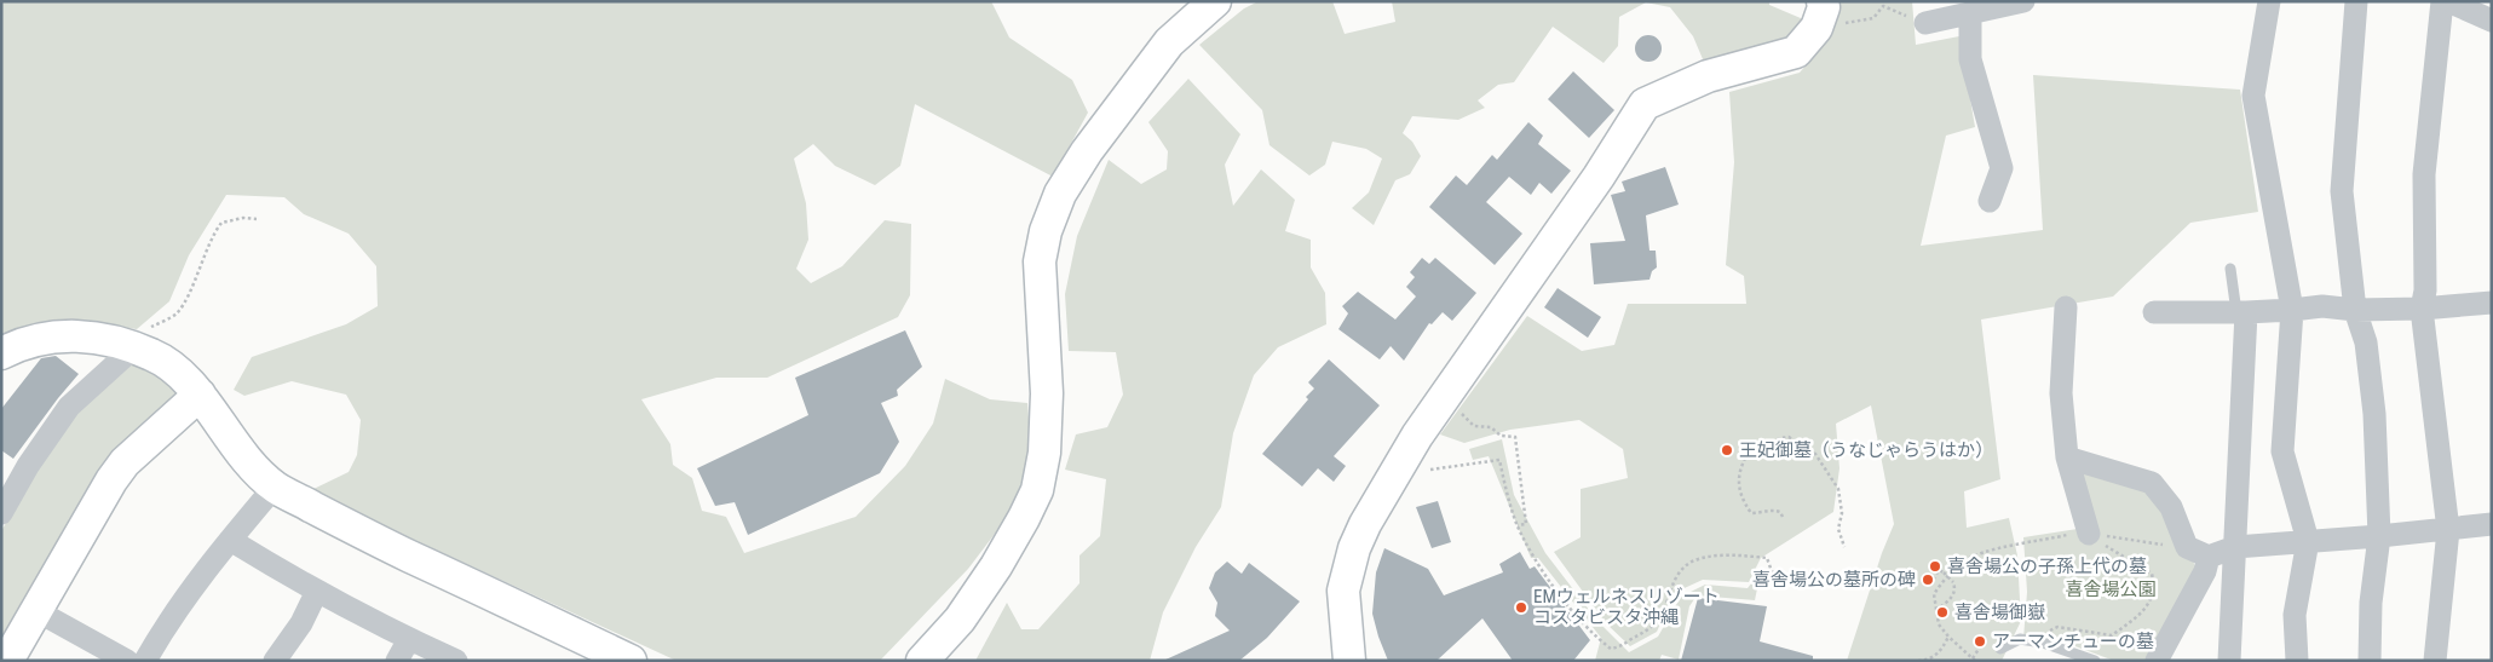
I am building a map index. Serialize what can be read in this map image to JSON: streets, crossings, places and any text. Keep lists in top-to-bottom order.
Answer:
{
  "parks": ["喜舎場公園"],
  "places": [
    "王妃御墓（うなじゃらうはか）",
    "喜舎場公の子孫上代の墓",
    "喜舎場公の墓所の碑",
    "EMウェルネスリゾート コスタビスタ沖縄",
    "喜舎場御嶽",
    "アーマンチューの墓"
  ]
}
